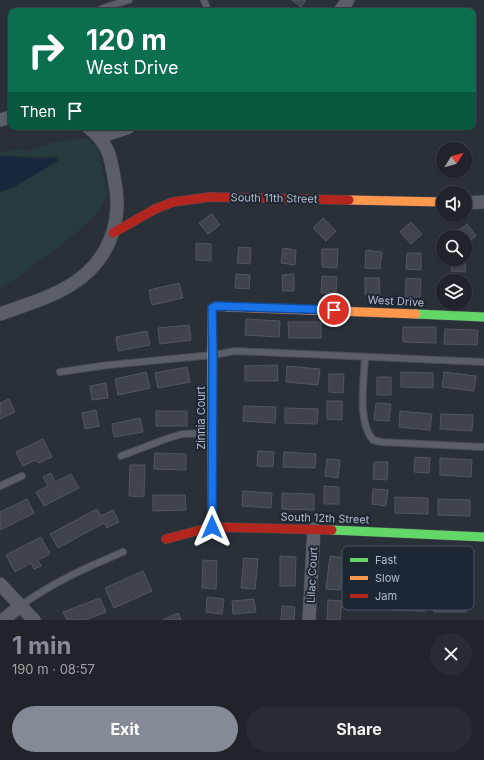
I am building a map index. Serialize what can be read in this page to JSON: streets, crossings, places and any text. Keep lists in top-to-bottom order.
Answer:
{
  "streets": {
    "street": [
      "South 11th Street",
      "West Drive",
      "Zinnia Court",
      "South 12th Street",
      "Lilac Court"
    ]
  },
  "crossings": [
    ["West Drive", "Zinnia Court"],
    ["Zinnia Court", "South 12th Street"],
    ["South 12th Street", "Lilac Court"]
  ],
  "legend": ["Fast", "Slow", "Jam"],
  "north": "top right",
  "page": {
    "turn": ["120 m", "West Drive"],
    "then": "Then",
    "heading": ["1 min", "190 m · 08:57"],
    "buttons": ["Exit", "Share"]
  }
}
